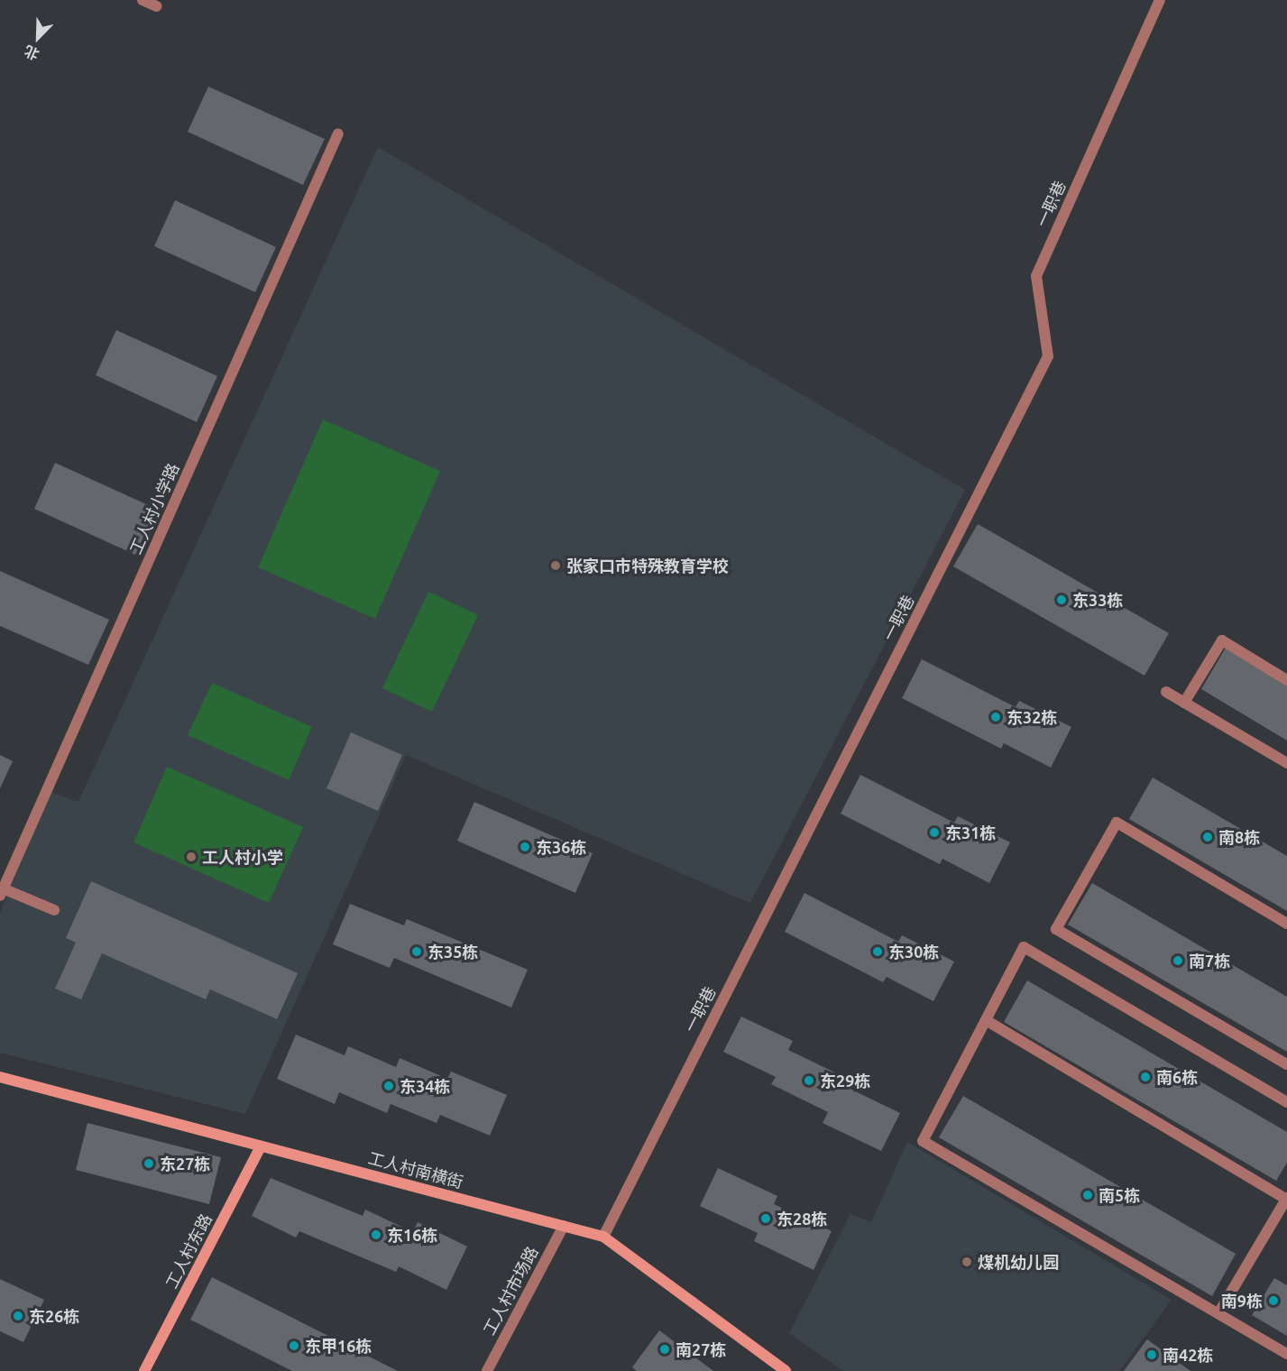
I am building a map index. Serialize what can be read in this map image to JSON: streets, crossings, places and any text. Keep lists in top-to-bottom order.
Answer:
{
  "streets": {
    "street": [
      "一职巷",
      "工人村小学路",
      "工人村南横街",
      "工人村东路",
      "工人村市场路"
    ]
  },
  "crossings": [
    ["一职巷", "工人村南横街"],
    ["工人村南横街", "工人村东路"],
    ["工人村南横街", "工人村市场路"]
  ],
  "places": [
    "张家口市特殊教育学校",
    "东33栋",
    "东32栋",
    "东31栋",
    "南8栋",
    "东36栋",
    "工人村小学",
    "东35栋",
    "东30栋",
    "南7栋",
    "南6栋",
    "东29栋",
    "东34栋",
    "东27栋",
    "南5栋",
    "东28栋",
    "东16栋",
    "煤机幼儿园",
    "南9栋",
    "东26栋",
    "东甲16栋",
    "南27栋",
    "南42栋"
  ],
  "north": "bottom left"
}
